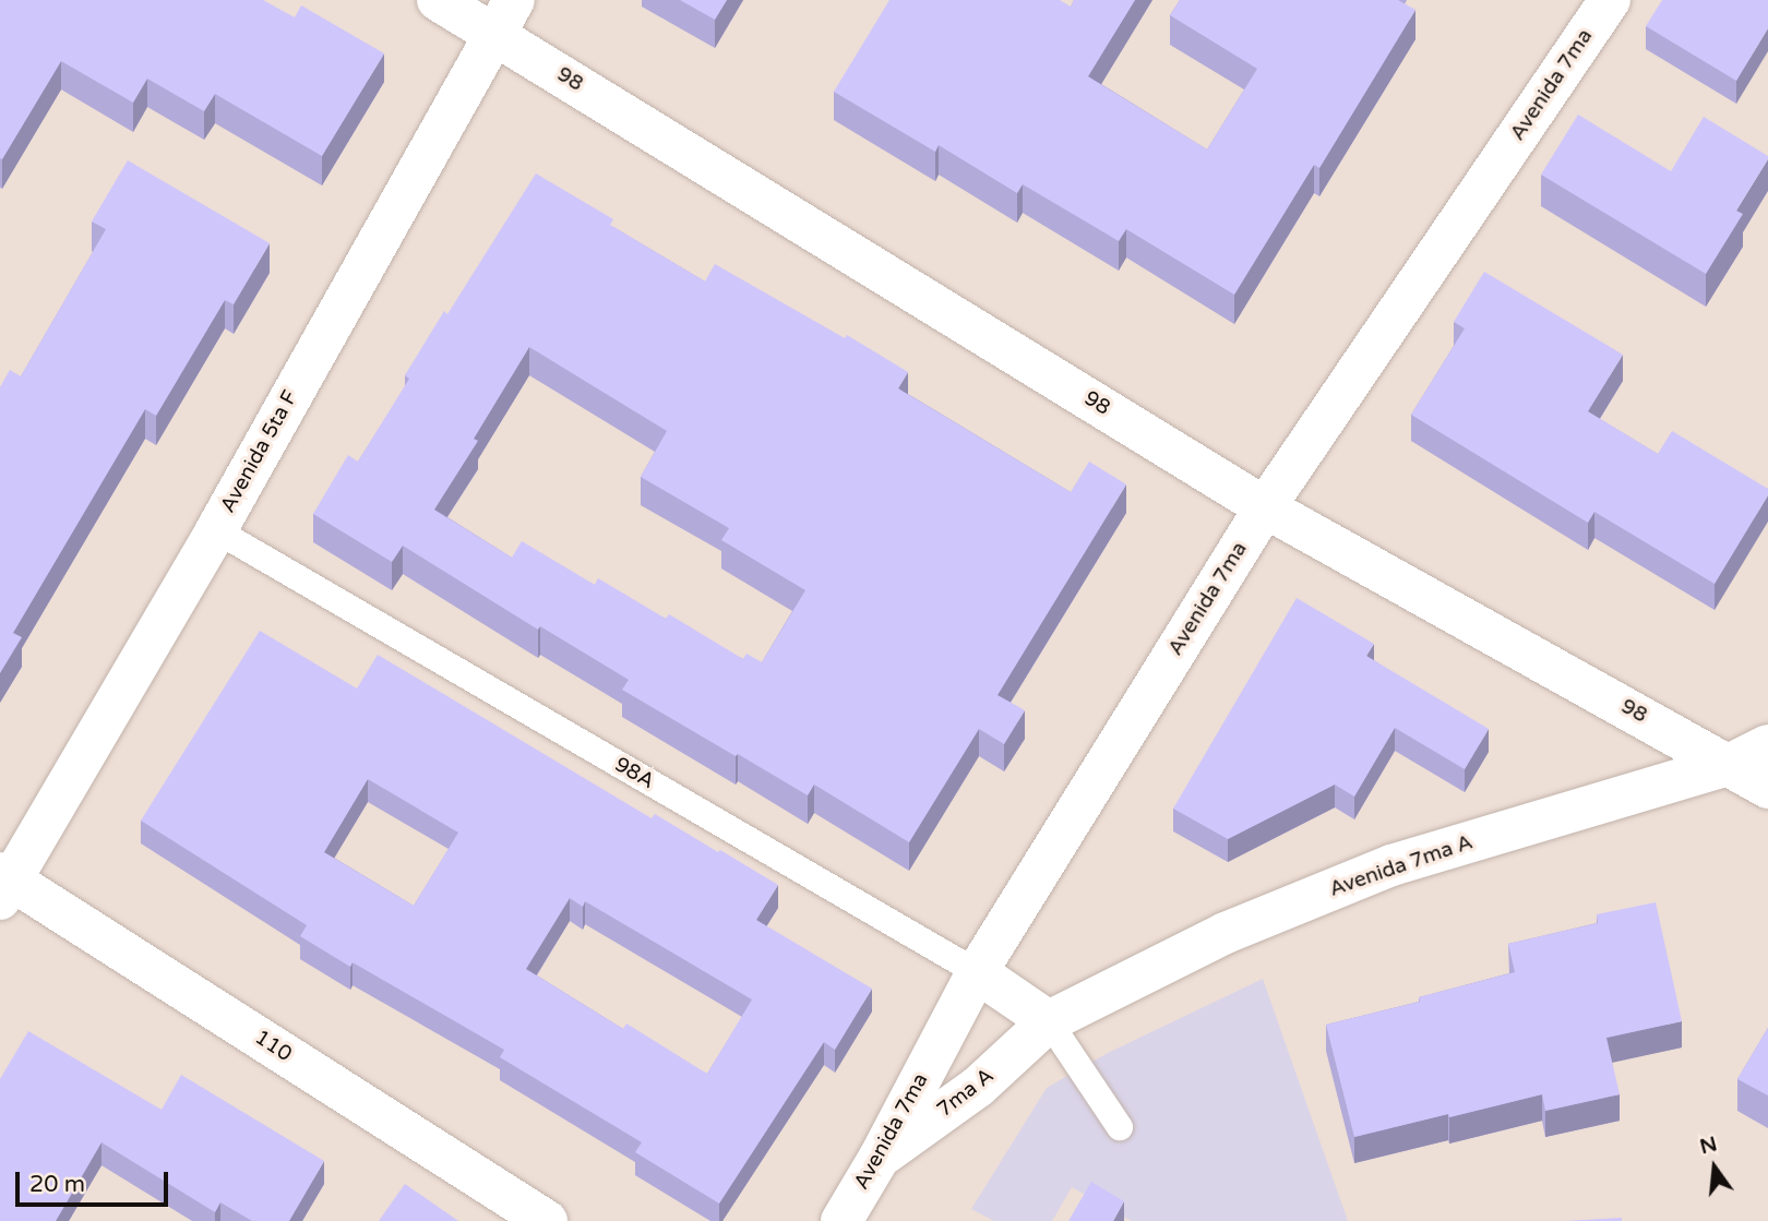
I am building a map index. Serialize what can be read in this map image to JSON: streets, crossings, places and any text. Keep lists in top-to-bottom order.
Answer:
{
  "streets": {
    "street": [
      "98",
      "Avenida 7ma",
      "Avenida 5ta F",
      "98A",
      "Avenida 7ma A",
      "110",
      "7ma A"
    ]
  },
  "crossings": [
    ["98", "Avenida 7ma"],
    ["98", "Avenida 5ta F"],
    ["98", "Avenida 7ma A"],
    ["Avenida 7ma", "98A"],
    ["Avenida 7ma", "7ma A"],
    ["Avenida 5ta F", "98A"],
    ["Avenida 5ta F", "110"],
    ["98A", "Avenida 7ma A"],
    ["98A", "7ma A"],
    ["Avenida 7ma A", "7ma A"]
  ],
  "scale_bar": "20 m",
  "north": "top"
}
